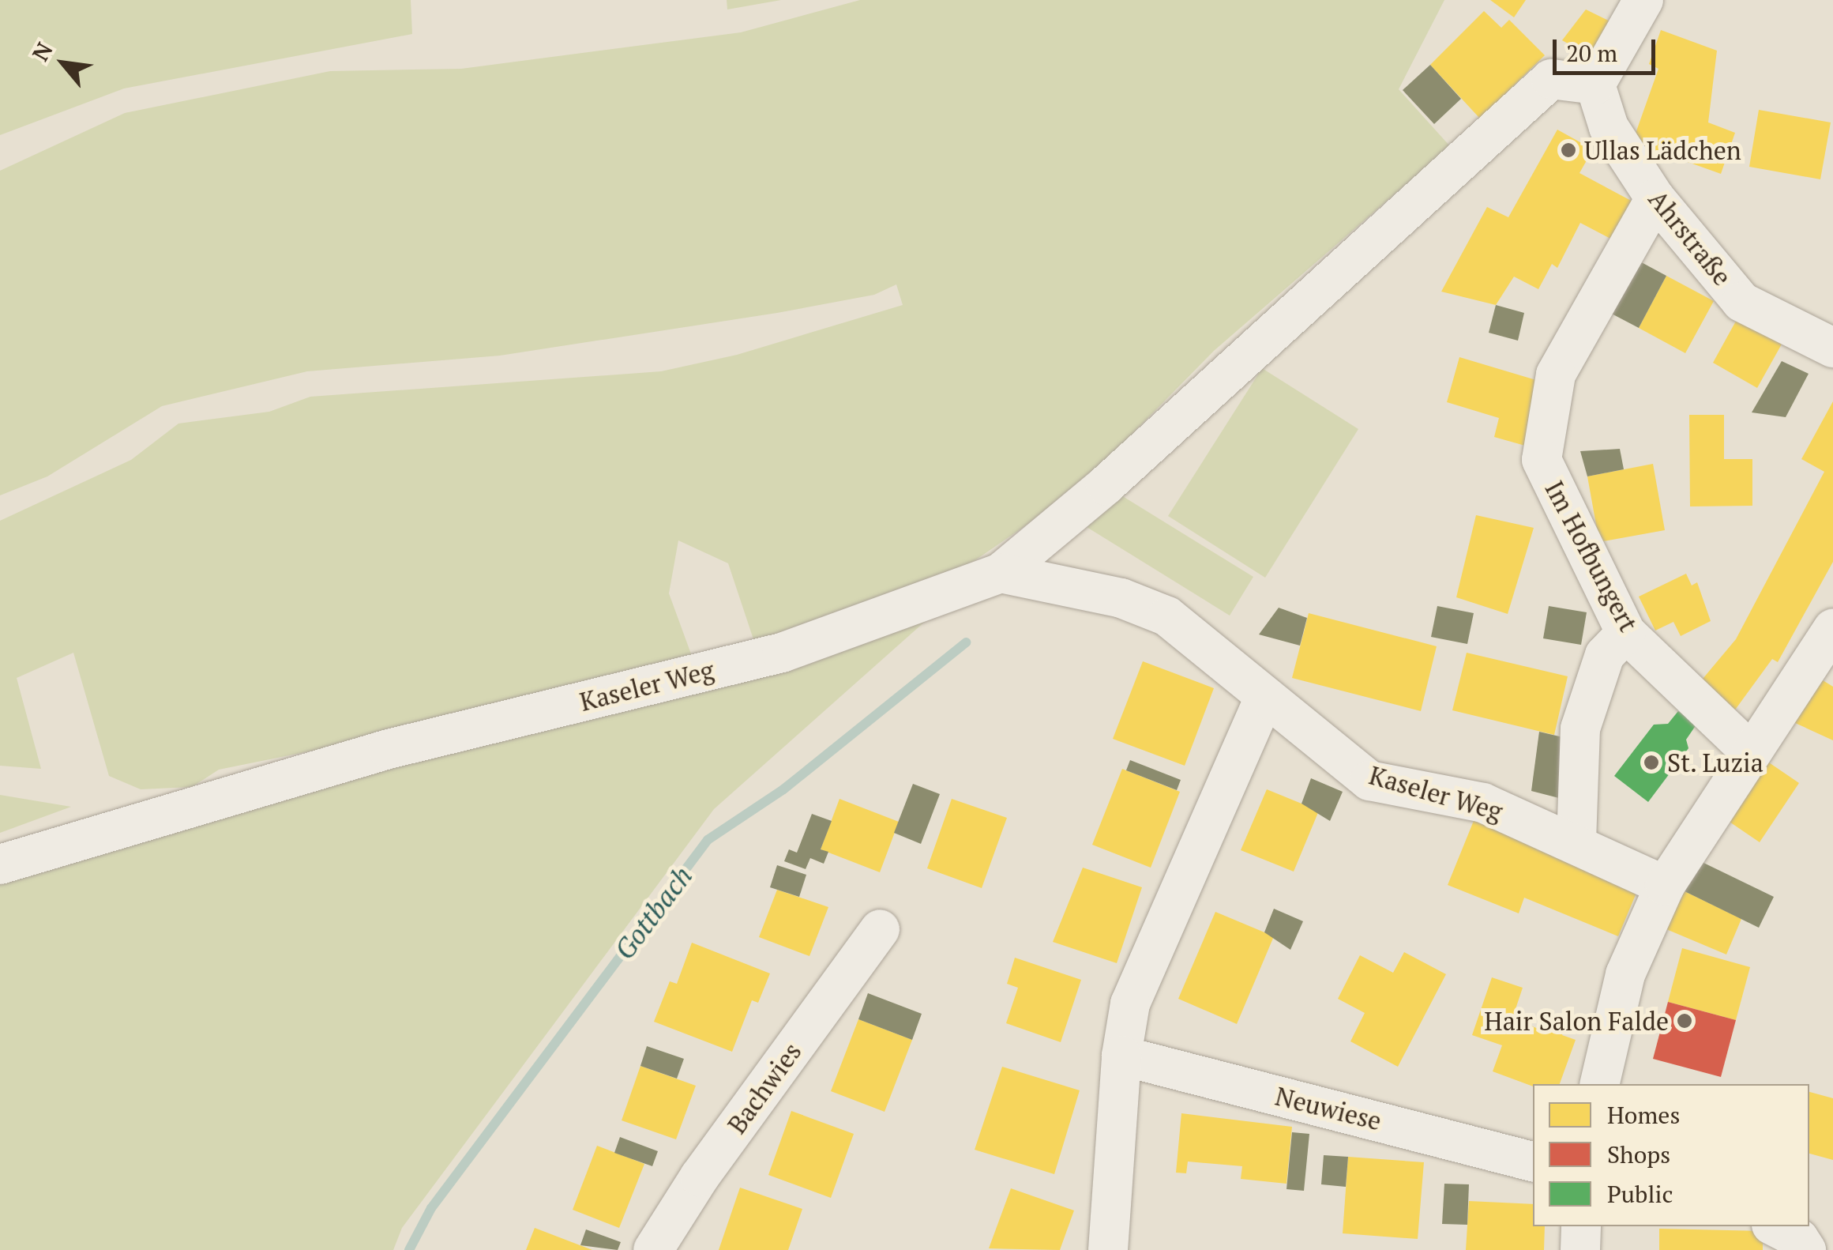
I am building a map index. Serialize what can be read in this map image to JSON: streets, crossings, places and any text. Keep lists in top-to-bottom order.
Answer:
{
  "streets": {
    "street": [
      "Ahrstraße",
      "Im Hofbungert",
      "Kaseler Weg",
      "Bachwies",
      "Neuwiese"
    ]
  },
  "crossings": [
    ["Ahrstraße", "Im Hofbungert"]
  ],
  "water": ["Gottbach"],
  "places": ["Ullas Lädchen", "St. Luzia", "Hair Salon Falde"],
  "legend": ["Homes", "Shops", "Public"],
  "scale_bar": "20 m",
  "north": "top left"
}
